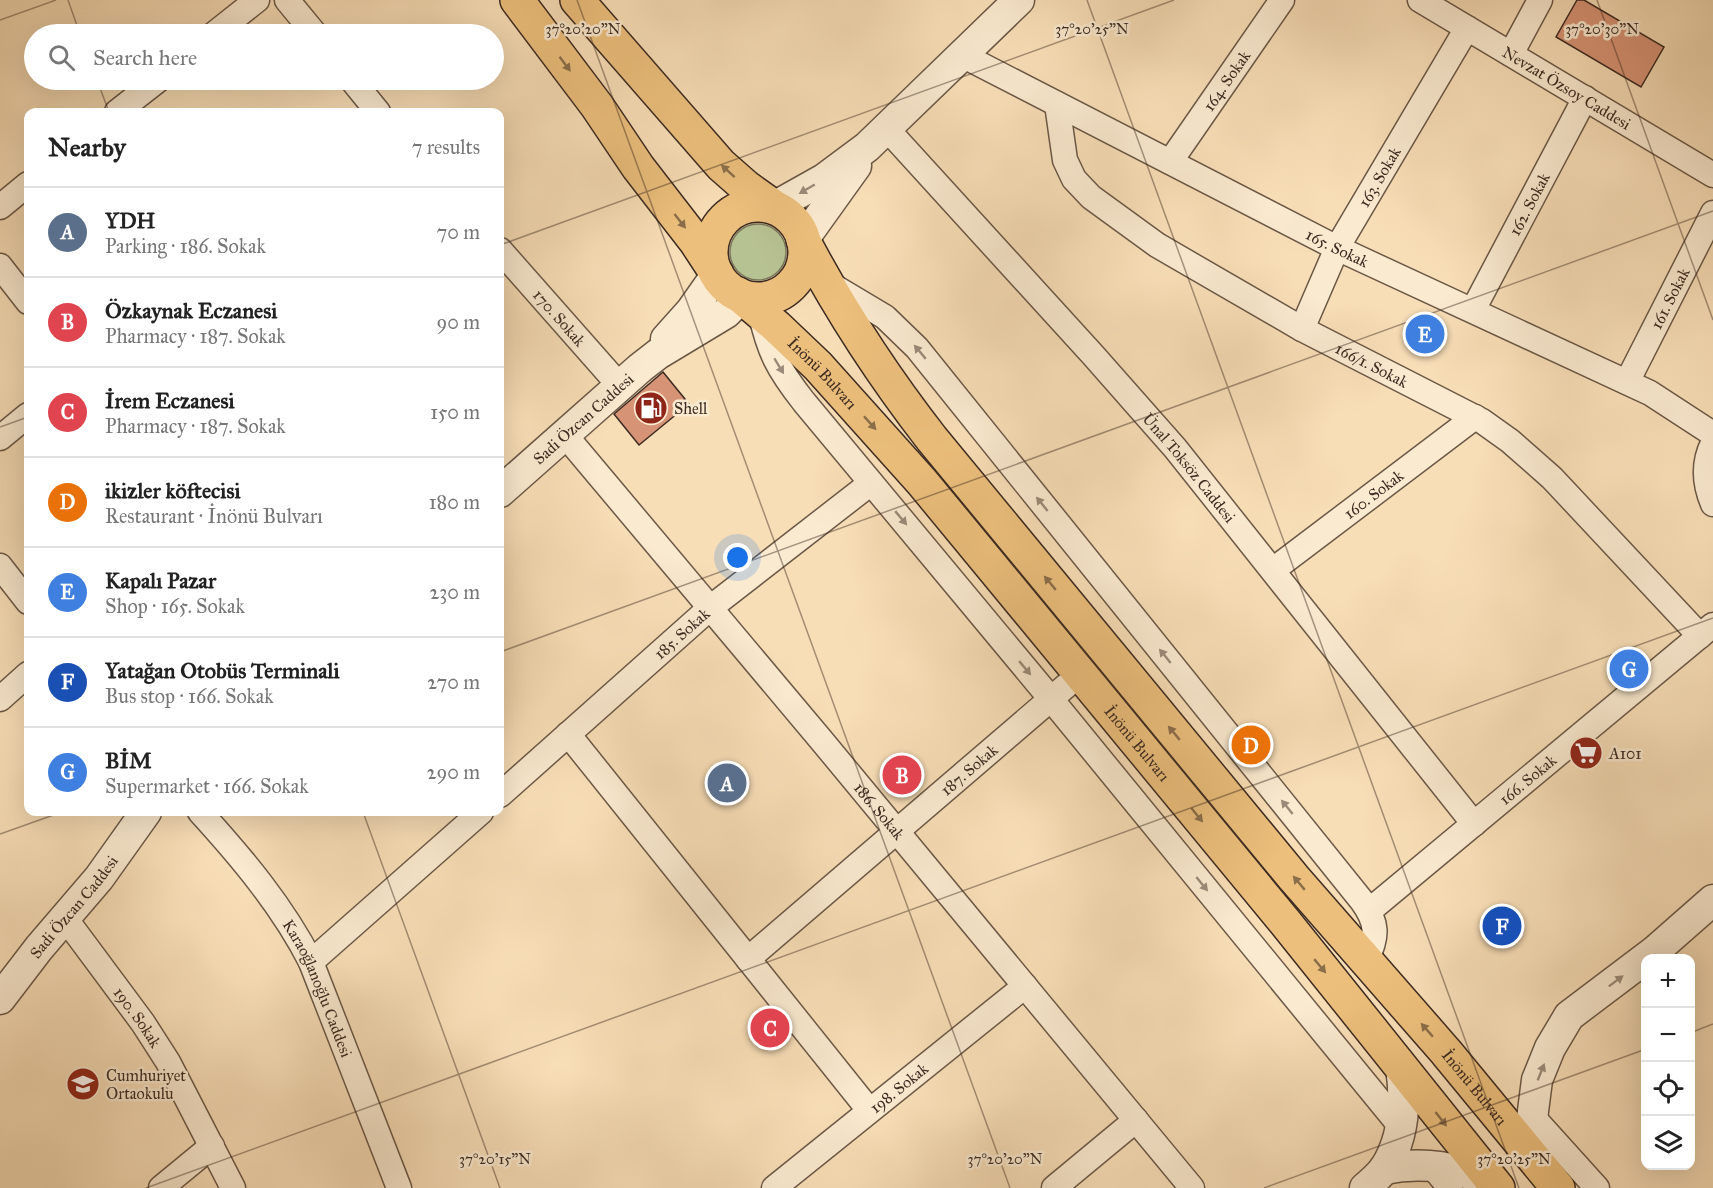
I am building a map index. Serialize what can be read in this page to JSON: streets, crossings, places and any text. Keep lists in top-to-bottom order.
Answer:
{
  "streets": {
    "highway": ["İnönü Bulvarı"],
    "street": [
      "164. Sokak",
      "Nevzat Özsoy Caddesi",
      "163. Sokak",
      "162. Sokak",
      "165. Sokak",
      "161. Sokak",
      "170. Sokak",
      "166/1. Sokak",
      "Sadi Özcan Caddesi",
      "Ünal Toksöz Caddesi",
      "160. Sokak",
      "185. Sokak",
      "187. Sokak",
      "166. Sokak",
      "186. Sokak",
      "Karaoğlanoğlu Caddesi",
      "190. Sokak",
      "198. Sokak"
    ]
  },
  "crossings": [
    ["164. Sokak", "165. Sokak"],
    ["Nevzat Özsoy Caddesi", "163. Sokak"],
    ["Nevzat Özsoy Caddesi", "162. Sokak"],
    ["163. Sokak", "165. Sokak"],
    ["163. Sokak", "166/1. Sokak"],
    ["162. Sokak", "165. Sokak"],
    ["165. Sokak", "161. Sokak"],
    ["165. Sokak", "166/1. Sokak"],
    ["170. Sokak", "Sadi Özcan Caddesi"],
    ["166/1. Sokak", "160. Sokak"],
    ["166/1. Sokak", "166. Sokak"],
    ["İnönü Bulvarı", "Sadi Özcan Caddesi"],
    ["İnönü Bulvarı", "185. Sokak"],
    ["İnönü Bulvarı", "187. Sokak"],
    ["Sadi Özcan Caddesi", "186. Sokak"],
    ["Sadi Özcan Caddesi", "190. Sokak"],
    ["Ünal Toksöz Caddesi", "160. Sokak"],
    ["Ünal Toksöz Caddesi", "166. Sokak"],
    ["185. Sokak", "186. Sokak"],
    ["187. Sokak", "186. Sokak"],
    ["186. Sokak", "198. Sokak"]
  ],
  "places": {
    "fuel station": ["Shell"],
    "supermarket": ["A101"],
    "school or university": ["Cumhuriyet Ortaokulu"]
  },
  "page": {
    "search": "Search here",
    "heading": ["Nearby", "7 results"],
    "list": [
      {
        "mark": "A",
        "name": "YDH",
        "note": "Parking · 186. Sokak",
        "value": "70 m"
      },
      {
        "mark": "B",
        "name": "Özkaynak Eczanesi",
        "note": "Pharmacy · 187. Sokak",
        "value": "90 m"
      },
      {
        "mark": "C",
        "name": "İrem Eczanesi",
        "note": "Pharmacy · 187. Sokak",
        "value": "150 m"
      },
      {
        "mark": "D",
        "name": "ikizler köftecisi",
        "note": "Restaurant · İnönü Bulvarı",
        "value": "180 m"
      },
      {
        "mark": "E",
        "name": "Kapalı Pazar",
        "note": "Shop · 165. Sokak",
        "value": "230 m"
      },
      {
        "mark": "F",
        "name": "Yatağan Otobüs Terminali",
        "note": "Bus stop · 166. Sokak",
        "value": "270 m"
      },
      {
        "mark": "G",
        "name": "BİM",
        "note": "Supermarket · 166. Sokak",
        "value": "290 m"
      }
    ],
    "pins": [
      "E",
      "G",
      "D",
      "B",
      "A",
      "F",
      "C"
    ],
    "map_buttons": ["+", "−"]
  },
  "coordinates": [
    "37°20'30\"N",
    "37°20'20\"N",
    "37°20'25\"N",
    "37°20'15\"N"
  ]
}
